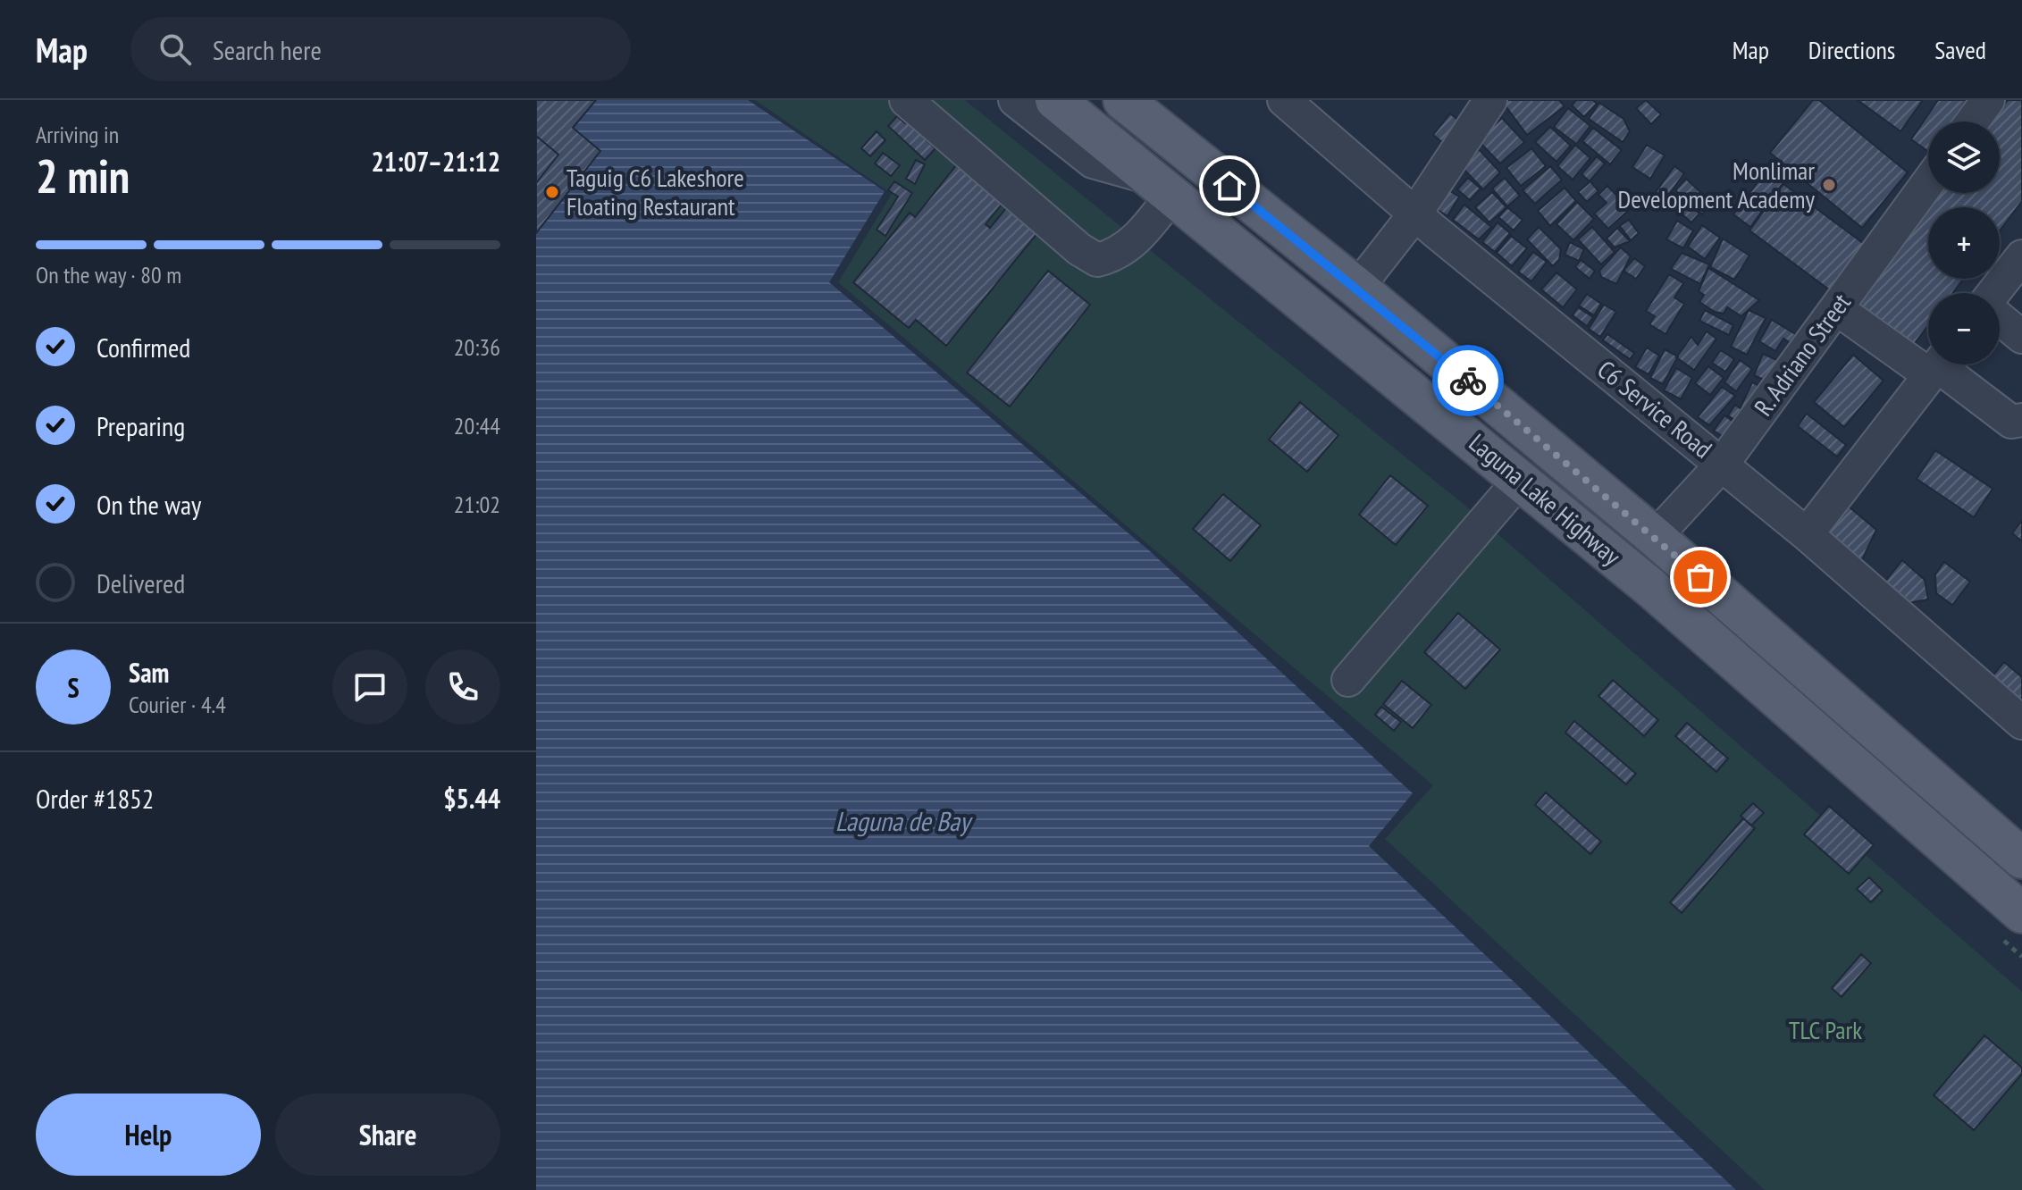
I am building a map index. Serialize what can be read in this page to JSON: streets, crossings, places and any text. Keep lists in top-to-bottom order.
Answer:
{
  "streets": {
    "main road": ["Laguna Lake Highway"],
    "street": ["R. Adriano Street", "C6 Service Road"]
  },
  "crossings": [
    ["R. Adriano Street", "C6 Service Road"],
    ["R. Adriano Street", "Laguna Lake Highway"]
  ],
  "water": ["Laguna de Bay"],
  "parks": ["TLC Park"],
  "places": ["Monlimar Development Academy", "Taguig C6 Lakeshore Floating Restaurant"],
  "page": {
    "header": "Map",
    "search": "Search here",
    "nav": ["Map", "Directions", "Saved"],
    "heading": ["2 min", "Arriving in", "21:07–21:12"],
    "panel": [
      "Sam",
      "Courier · 4.4",
      "Order #1852",
      "$5.44"
    ],
    "map_buttons": ["+", "−"],
    "bar": "On the way · 80 m",
    "list": [
      ["Confirmed", "20:36"],
      ["Preparing", "20:44"],
      ["On the way", "21:02"],
      "Delivered"
    ],
    "round": "S",
    "buttons": ["Help", "Share"]
  }
}
